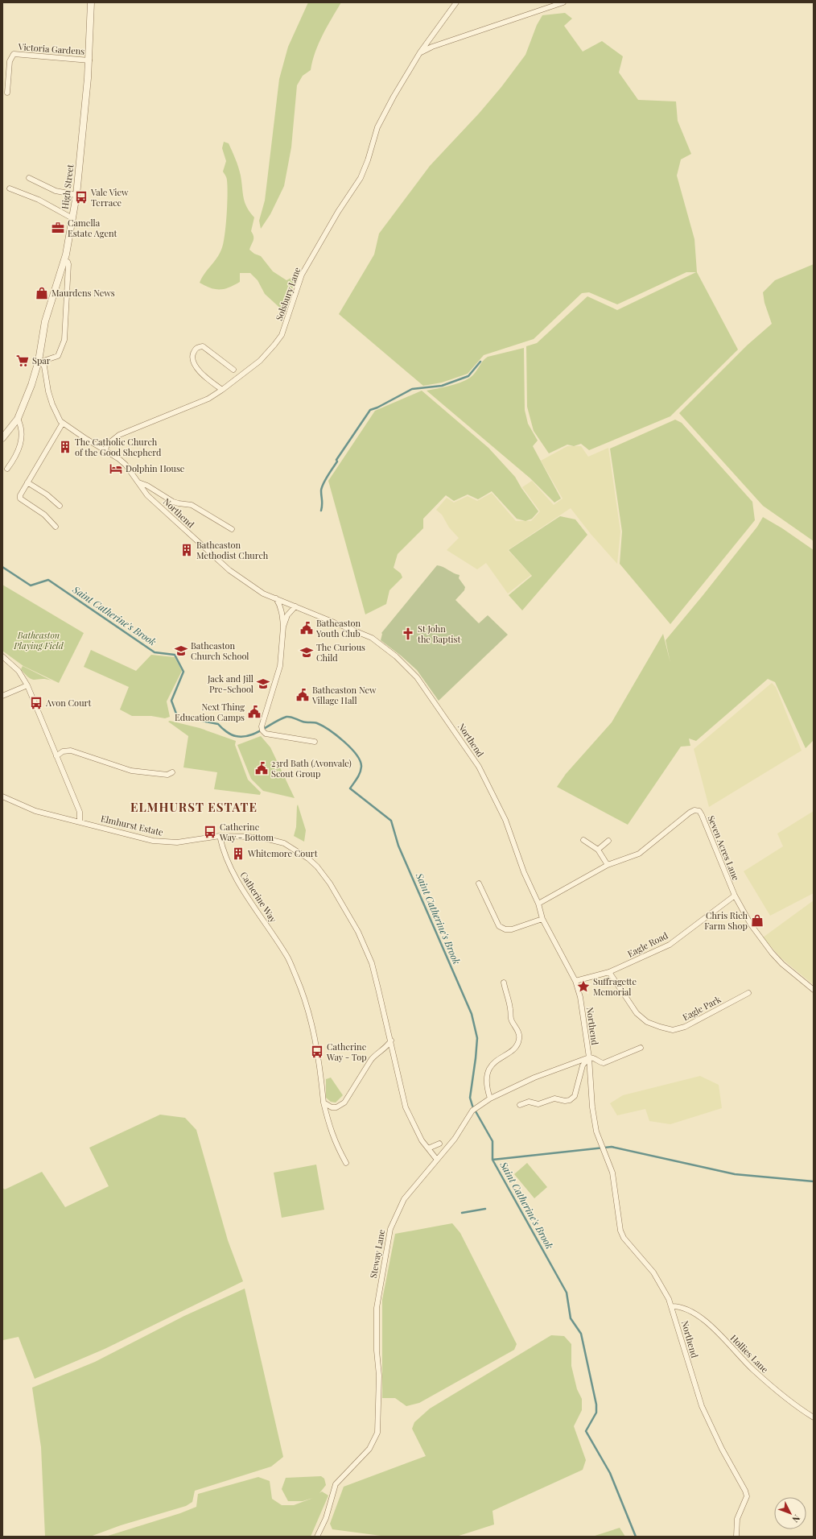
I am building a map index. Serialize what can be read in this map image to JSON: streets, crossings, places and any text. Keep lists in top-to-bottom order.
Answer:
{
  "streets": {
    "street": [
      "Victoria Gardens",
      "High Street",
      "Solsbury Lane",
      "Northend",
      "Elmhurst Estate",
      "Seven Acres Lane",
      "Catherine Way",
      "Eagle Road",
      "Eagle Park",
      "Steway Lane",
      "Hollies Lane"
    ]
  },
  "crossings": [
    ["Victoria Gardens", "High Street"],
    ["Solsbury Lane", "Northend"],
    ["Northend", "Seven Acres Lane"],
    ["Northend", "Eagle Road"],
    ["Northend", "Steway Lane"],
    ["Northend", "Hollies Lane"],
    ["Elmhurst Estate", "Catherine Way"],
    ["Seven Acres Lane", "Eagle Road"],
    ["Eagle Road", "Eagle Park"]
  ],
  "districts": ["ELMHURST ESTATE"],
  "water": ["Saint Catherine's Brook"],
  "parks": ["Batheaston Playing Field"],
  "places": {
    "bus stop": [
      "Vale View Terrace",
      "Avon Court",
      "Catherine Way - Bottom",
      "Catherine Way - Top"
    ],
    "office": ["Camella Estate Agent"],
    "shop": ["Maurdens News", "Chris Rich Farm Shop"],
    "supermarket": ["Spar"],
    "building": ["The Catholic Church of the Good Shepherd", "Batheaston Methodist Church", "Whitemore Court"],
    "hotel": ["Dolphin House"],
    "public building": [
      "Batheaston Youth Club",
      "Batheaston New Village Hall",
      "Next Thing Education Camps",
      "23rd Bath (Avonvale) Scout Group"
    ],
    "church": ["St John the Baptist"],
    "school or university": ["Batheaston Church School", "The Curious Child", "Jack and Jill Pre-School"],
    "place": ["Suffragette Memorial"]
  },
  "north": "bottom right"
}
